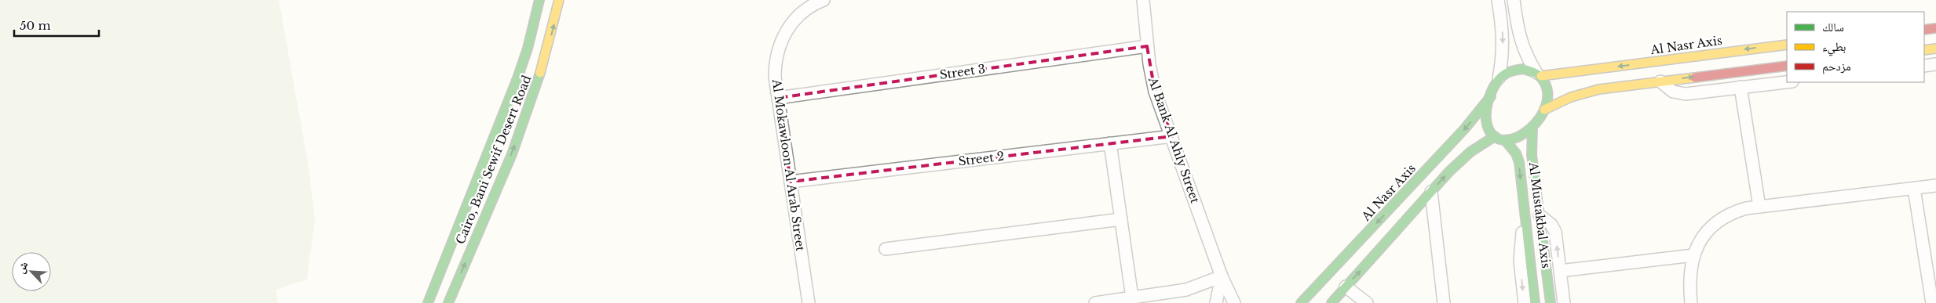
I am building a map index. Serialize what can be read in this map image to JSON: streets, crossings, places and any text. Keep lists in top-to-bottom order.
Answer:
{
  "streets": {
    "main road": ["Al Nasr Axis", "Cairo, Bani Sewif Desert Road", "Al Mustakbal Axis"],
    "street": [
      "Street 3",
      "Al Bank Al Ahly Street",
      "Street 2",
      "Al Mokawloon Al Arab Street"
    ]
  },
  "crossings": [
    ["Al Nasr Axis", "Al Mustakbal Axis"],
    ["Street 3", "Al Bank Al Ahly Street"],
    ["Street 3", "Al Mokawloon Al Arab Street"],
    ["Al Bank Al Ahly Street", "Street 2"],
    ["Street 2", "Al Mokawloon Al Arab Street"]
  ],
  "legend": ["سالك", "بطيء", "مزدحم"],
  "scale_bar": "50 m",
  "north": "top left"
}
